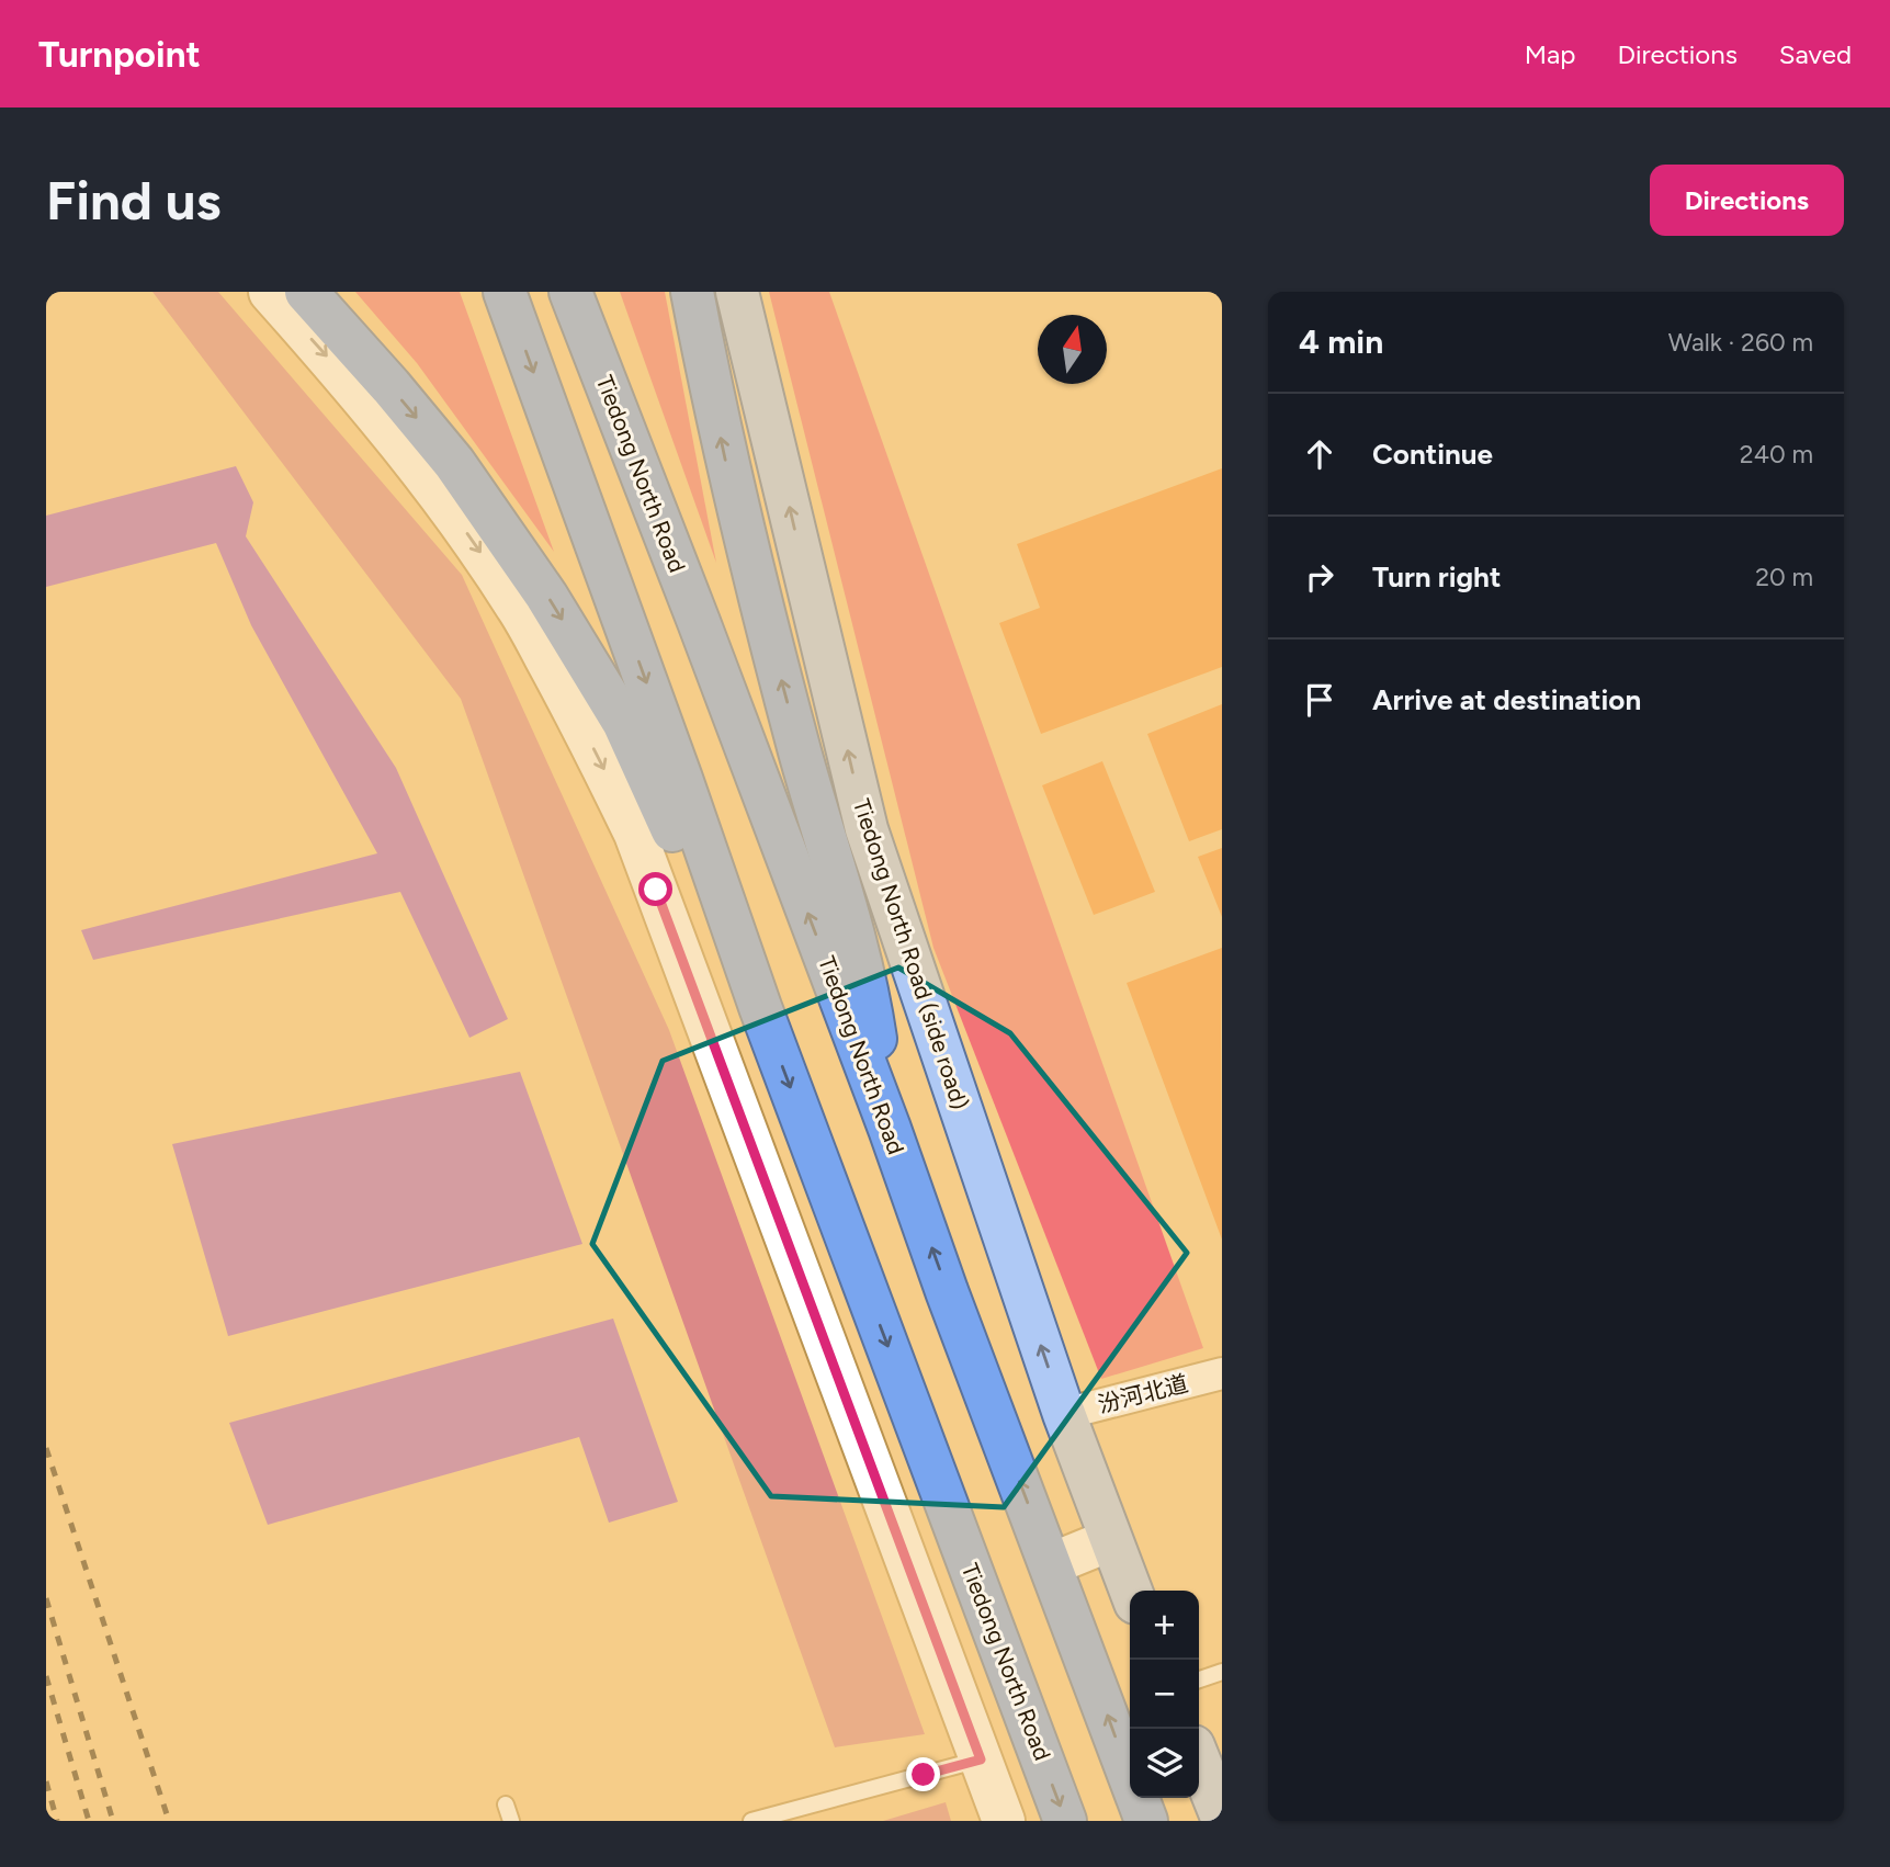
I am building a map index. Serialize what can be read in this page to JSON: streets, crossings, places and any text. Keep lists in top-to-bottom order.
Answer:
{
  "streets": {
    "highway": ["Tiedong North Road"],
    "main road": ["Tiedong North Road (side road)"],
    "street": ["汾河北道"]
  },
  "crossings": [
    ["Tiedong North Road (side road)", "汾河北道"]
  ],
  "one_way": ["Tiedong North Road (side road)"],
  "north": "top",
  "page": {
    "header": "Turnpoint",
    "nav": ["Map", "Directions", "Saved"],
    "buttons": "Directions",
    "title": "Find us",
    "heading": ["4 min", "Walk · 260 m"],
    "list": [
      ["Continue", "240 m"],
      ["Turn right", "20 m"],
      "Arrive at destination"
    ],
    "map_buttons": ["+", "−"]
  }
}
